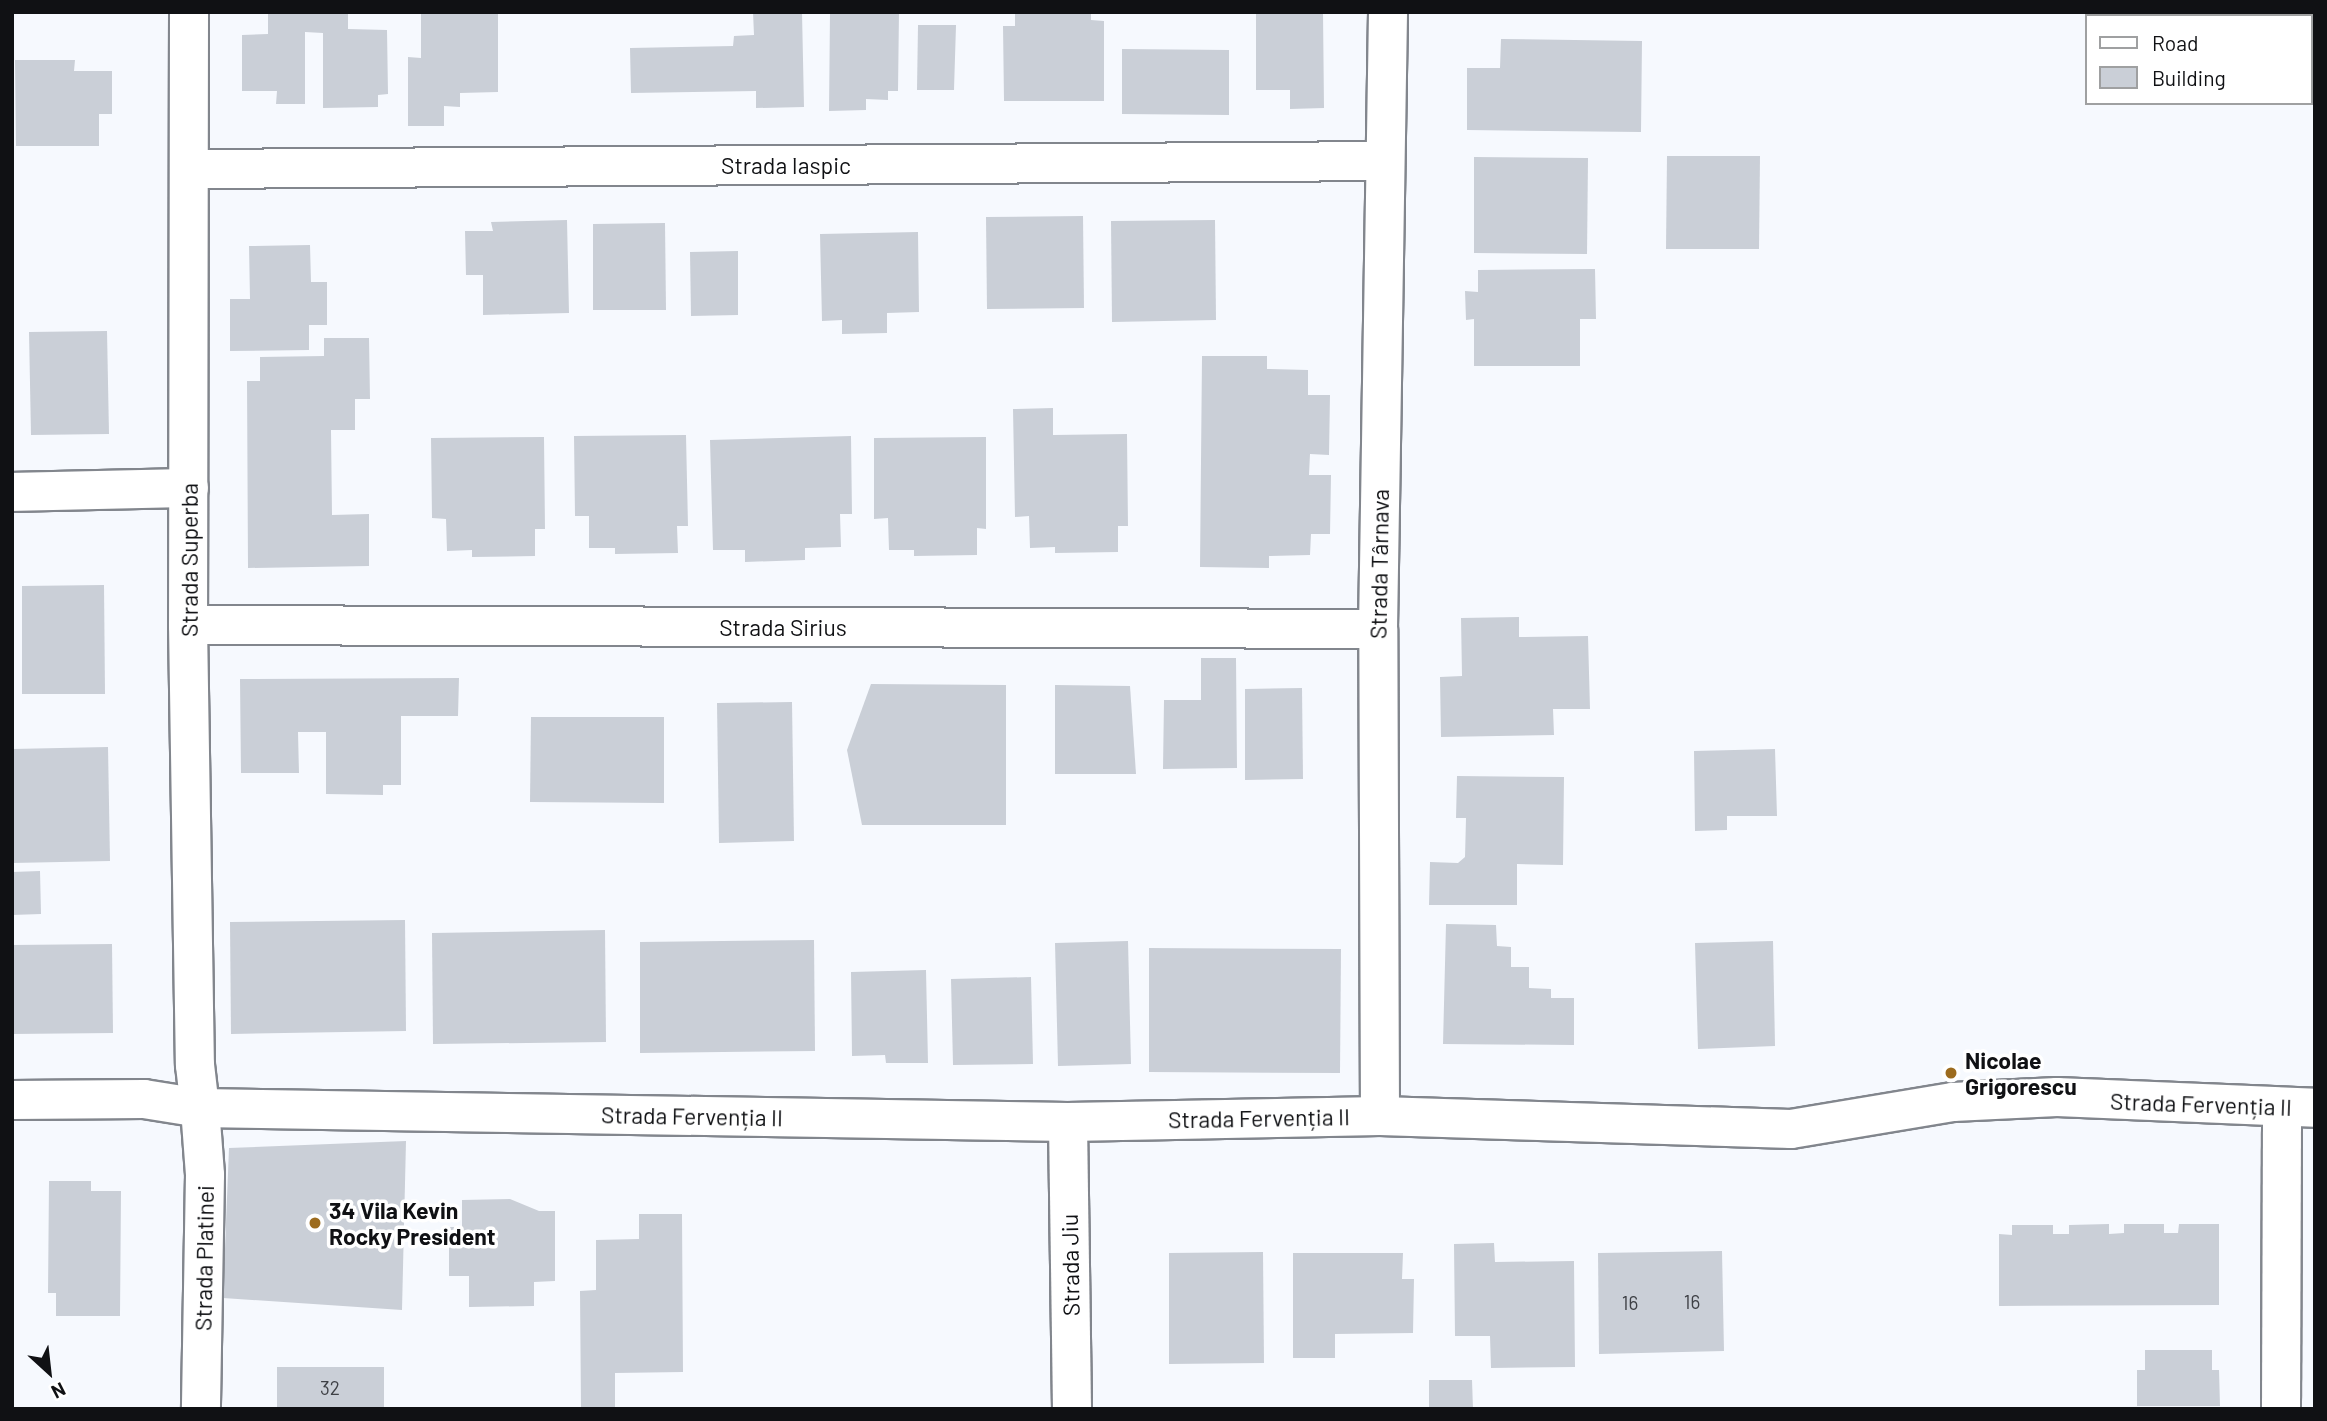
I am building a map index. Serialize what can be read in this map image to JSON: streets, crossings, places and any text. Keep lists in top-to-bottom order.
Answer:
{
  "streets": {
    "street": [
      "Strada Iaspic",
      "Strada Superba",
      "Strada Târnava",
      "Strada Sirius",
      "Strada Fervenția II",
      "Strada Platinei",
      "Strada Jiu"
    ]
  },
  "crossings": [
    ["Strada Iaspic", "Strada Superba"],
    ["Strada Iaspic", "Strada Târnava"],
    ["Strada Superba", "Strada Sirius"],
    ["Strada Superba", "Strada Fervenția II"],
    ["Strada Superba", "Strada Platinei"],
    ["Strada Târnava", "Strada Sirius"],
    ["Strada Târnava", "Strada Fervenția II"],
    ["Strada Fervenția II", "Strada Platinei"],
    ["Strada Fervenția II", "Strada Jiu"]
  ],
  "places": ["Nicolae Grigorescu", "34 Vila Kevin Rocky President"],
  "house_numbers": ["16", "16", "32"],
  "legend": ["Road", "Building"],
  "north": "bottom right"
}
